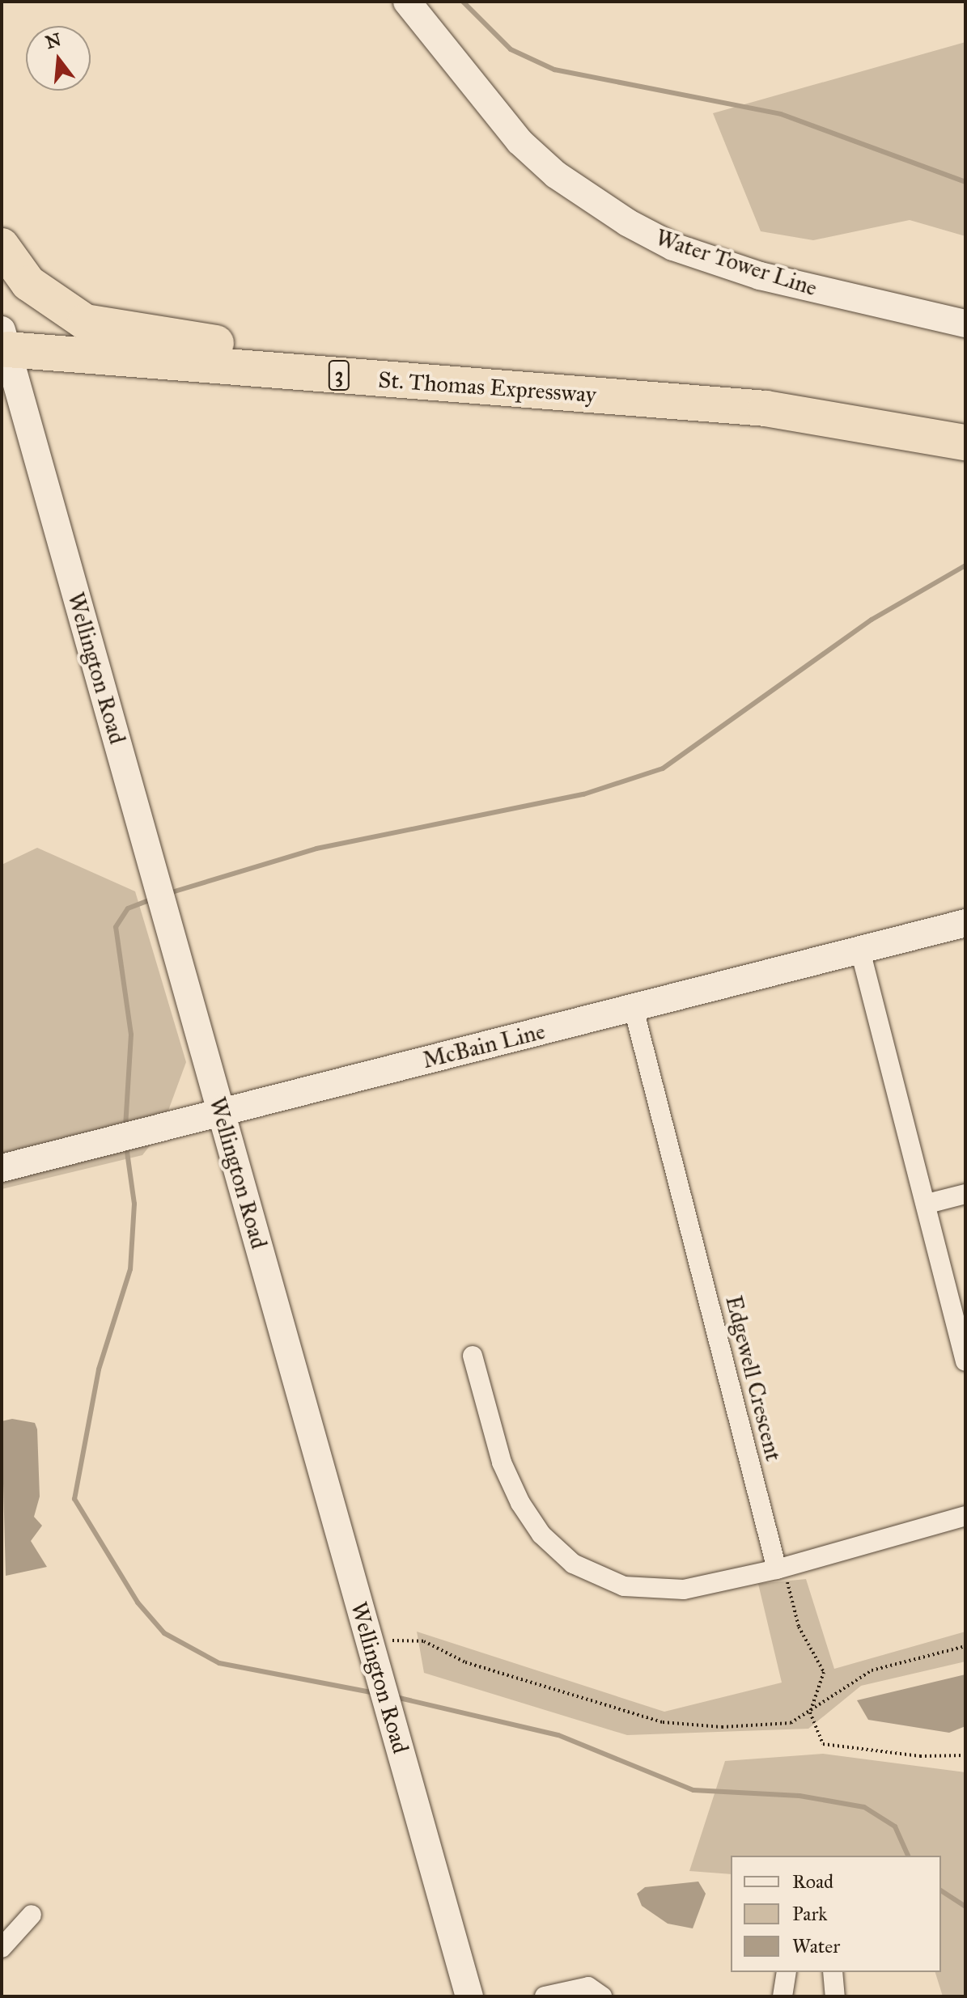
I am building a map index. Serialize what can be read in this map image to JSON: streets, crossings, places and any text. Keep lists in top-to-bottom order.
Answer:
{
  "streets": {
    "highway": ["3", "St. Thomas Expressway"],
    "main road": ["Water Tower Line", "Wellington Road", "McBain Line"],
    "street": ["Edgewell Crescent"]
  },
  "crossings": [
    ["St. Thomas Expressway", "Wellington Road"],
    ["Wellington Road", "McBain Line"],
    ["McBain Line", "Edgewell Crescent"]
  ],
  "legend": ["Road", "Park", "Water"],
  "north": "top"
}
